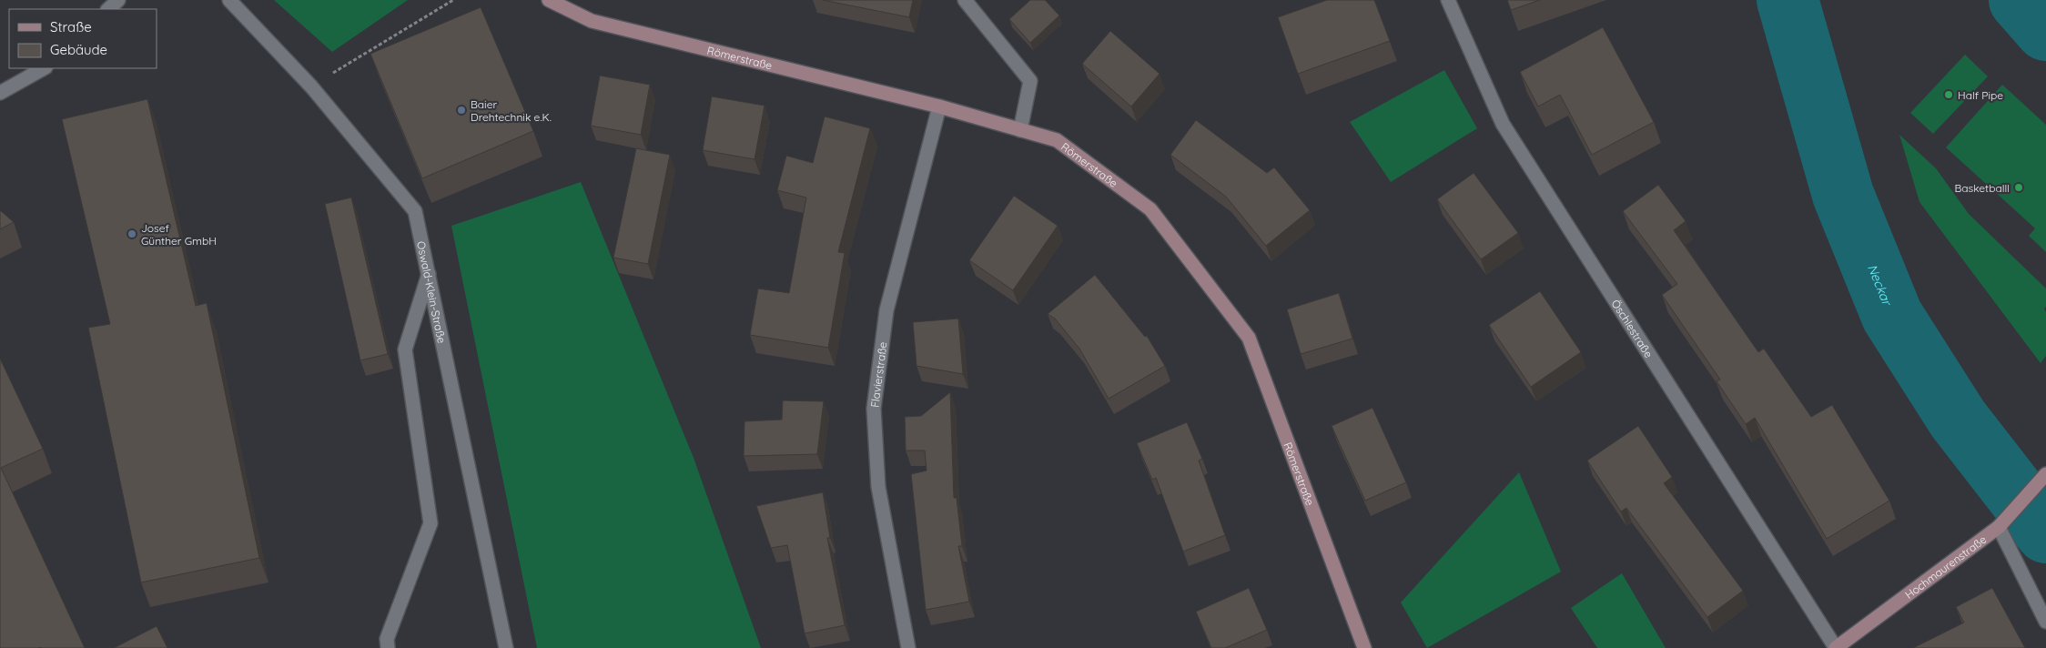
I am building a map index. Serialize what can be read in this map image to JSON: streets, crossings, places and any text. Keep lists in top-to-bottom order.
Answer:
{
  "streets": {
    "street": [
      "Römerstraße",
      "Oswald-Klein-Straße",
      "Öschlestraße",
      "Flavierstraße",
      "Hochmaurenstraße"
    ]
  },
  "crossings": [
    ["Römerstraße", "Flavierstraße"],
    ["Öschlestraße", "Hochmaurenstraße"]
  ],
  "water": ["Neckar"],
  "places": [
    "Half Pipe",
    "Baier Drehtechnik e.K.",
    "Basketballl",
    "Josef Günther GmbH"
  ],
  "legend": ["Straße", "Gebäude"]
}
